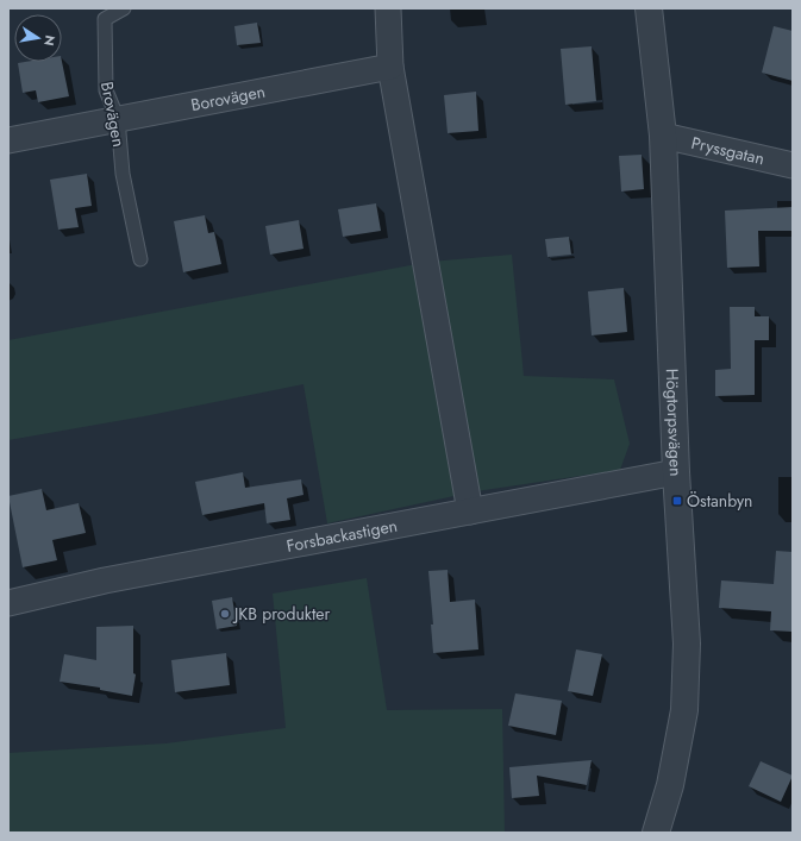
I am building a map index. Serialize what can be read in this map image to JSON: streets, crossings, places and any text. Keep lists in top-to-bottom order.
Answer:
{
  "streets": {
    "street": [
      "Borovägen",
      "Pryssgatan",
      "Högtorpsvägen",
      "Forsbackastigen"
    ],
    "lane": ["Brovägen"]
  },
  "crossings": [
    ["Borovägen", "Brovägen"],
    ["Pryssgatan", "Högtorpsvägen"],
    ["Högtorpsvägen", "Forsbackastigen"]
  ],
  "places": {
    "transit": ["Östanbyn"],
    "other": ["JKB produkter"]
  },
  "north": "right"
}
